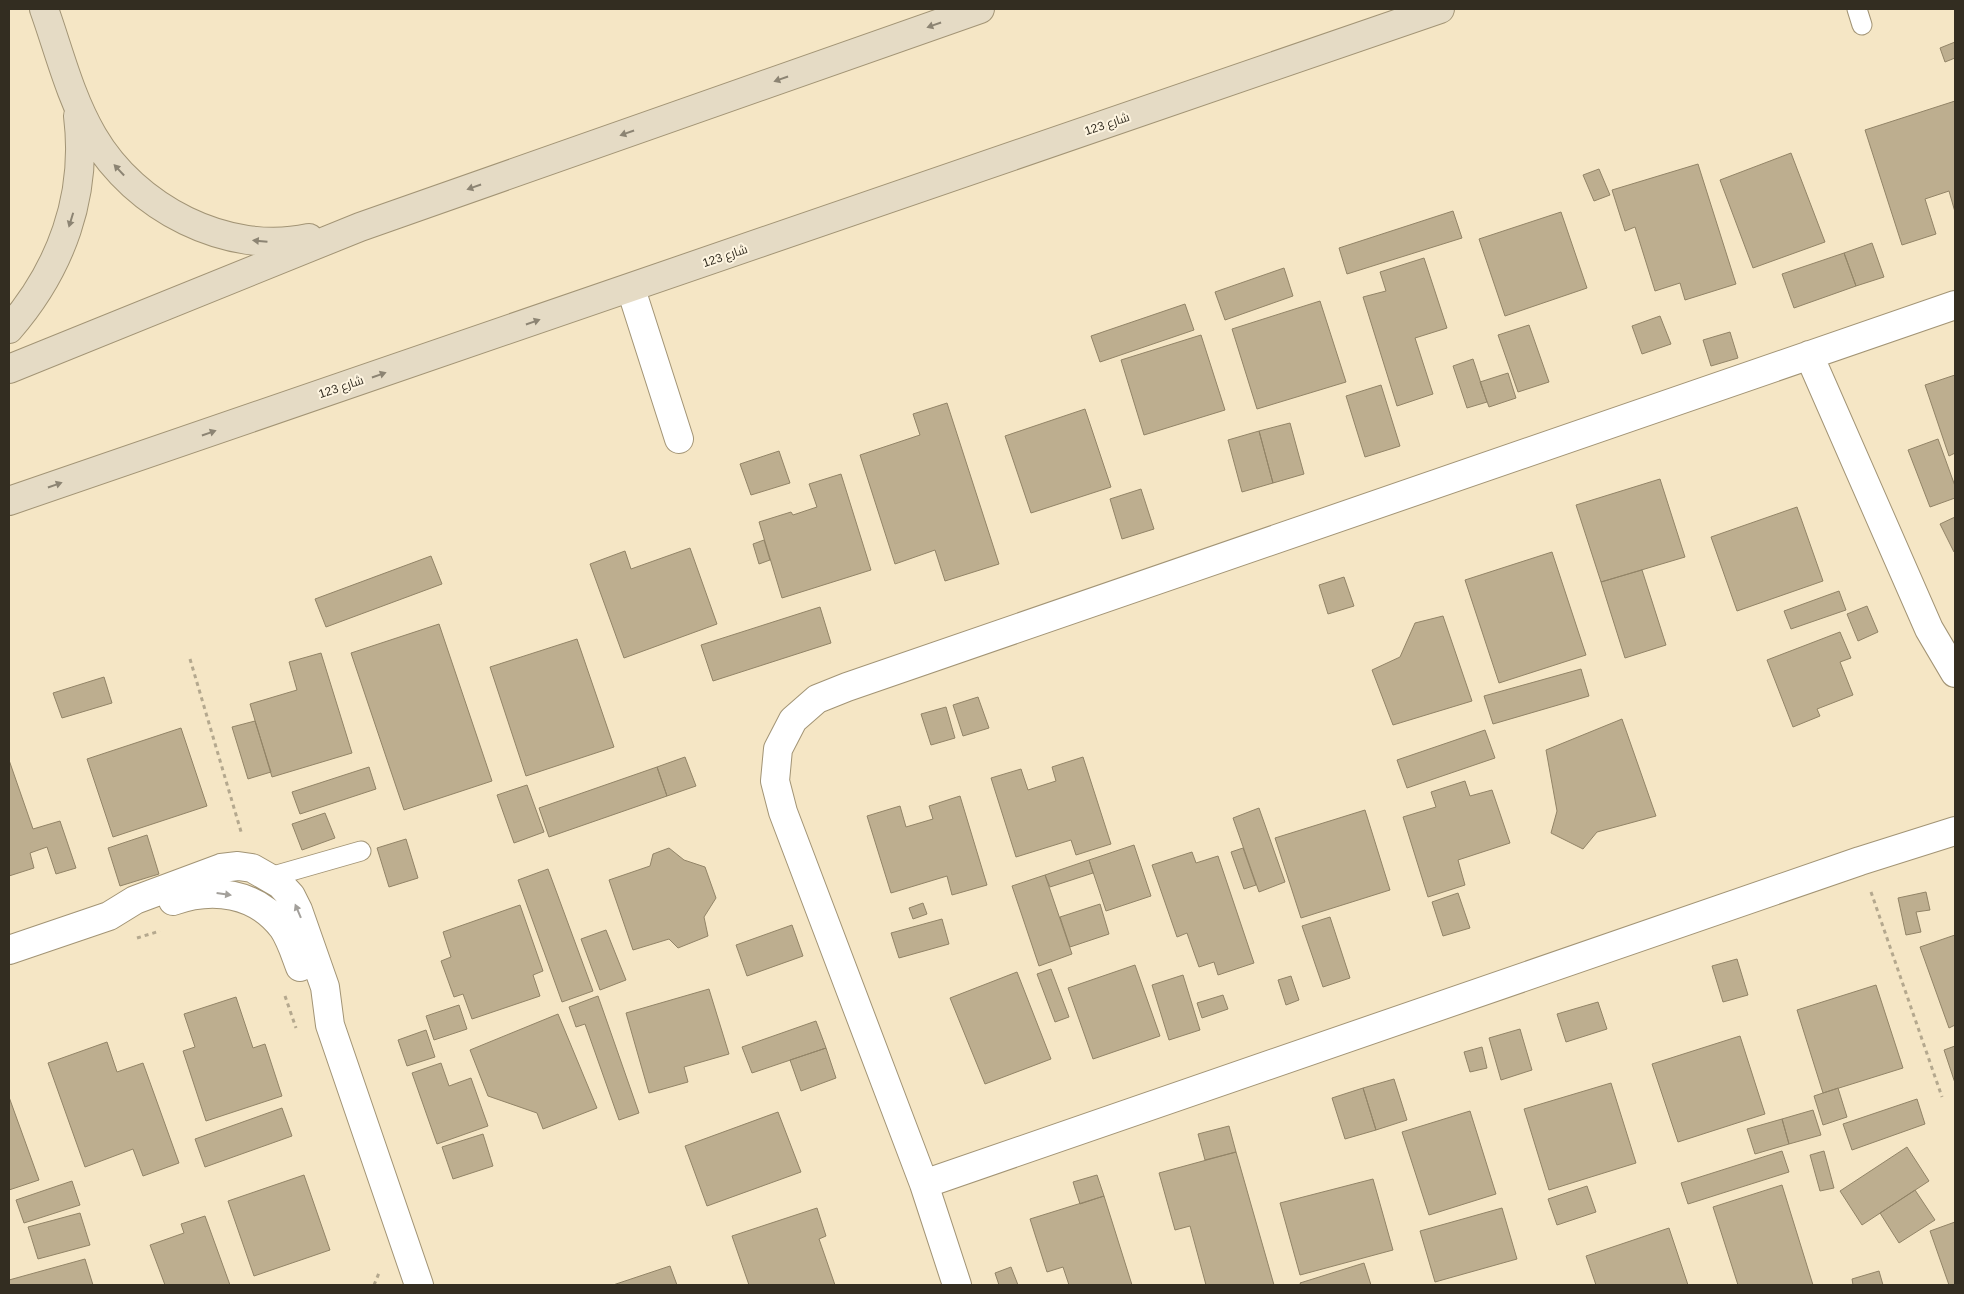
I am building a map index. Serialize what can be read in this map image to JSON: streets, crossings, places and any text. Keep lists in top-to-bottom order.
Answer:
{
  "streets": {
    "main road": ["شارع 123"]
  }
}
